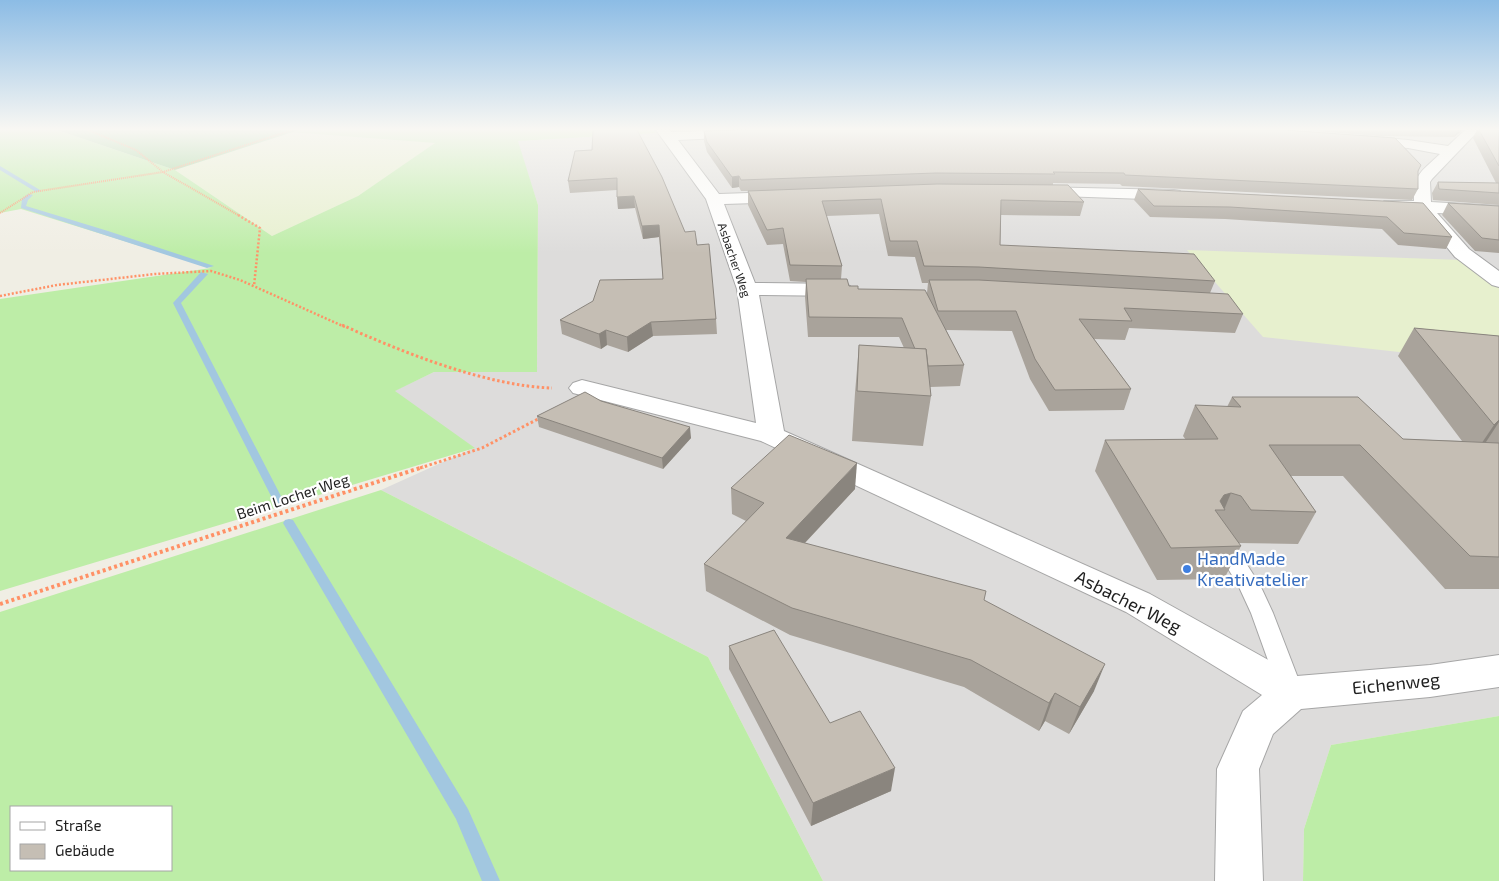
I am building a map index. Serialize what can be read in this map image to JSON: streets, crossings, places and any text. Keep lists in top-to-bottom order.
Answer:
{
  "streets": {
    "street": ["Asbacher Weg", "Eichenweg"],
    "path": ["Beim Locher Weg"]
  },
  "crossings": [
    ["Asbacher Weg", "Beim Locher Weg"],
    ["Asbacher Weg", "Eichenweg"]
  ],
  "places": ["HandMade Kreativatelier"],
  "legend": ["Straße", "Gebäude"]
}
